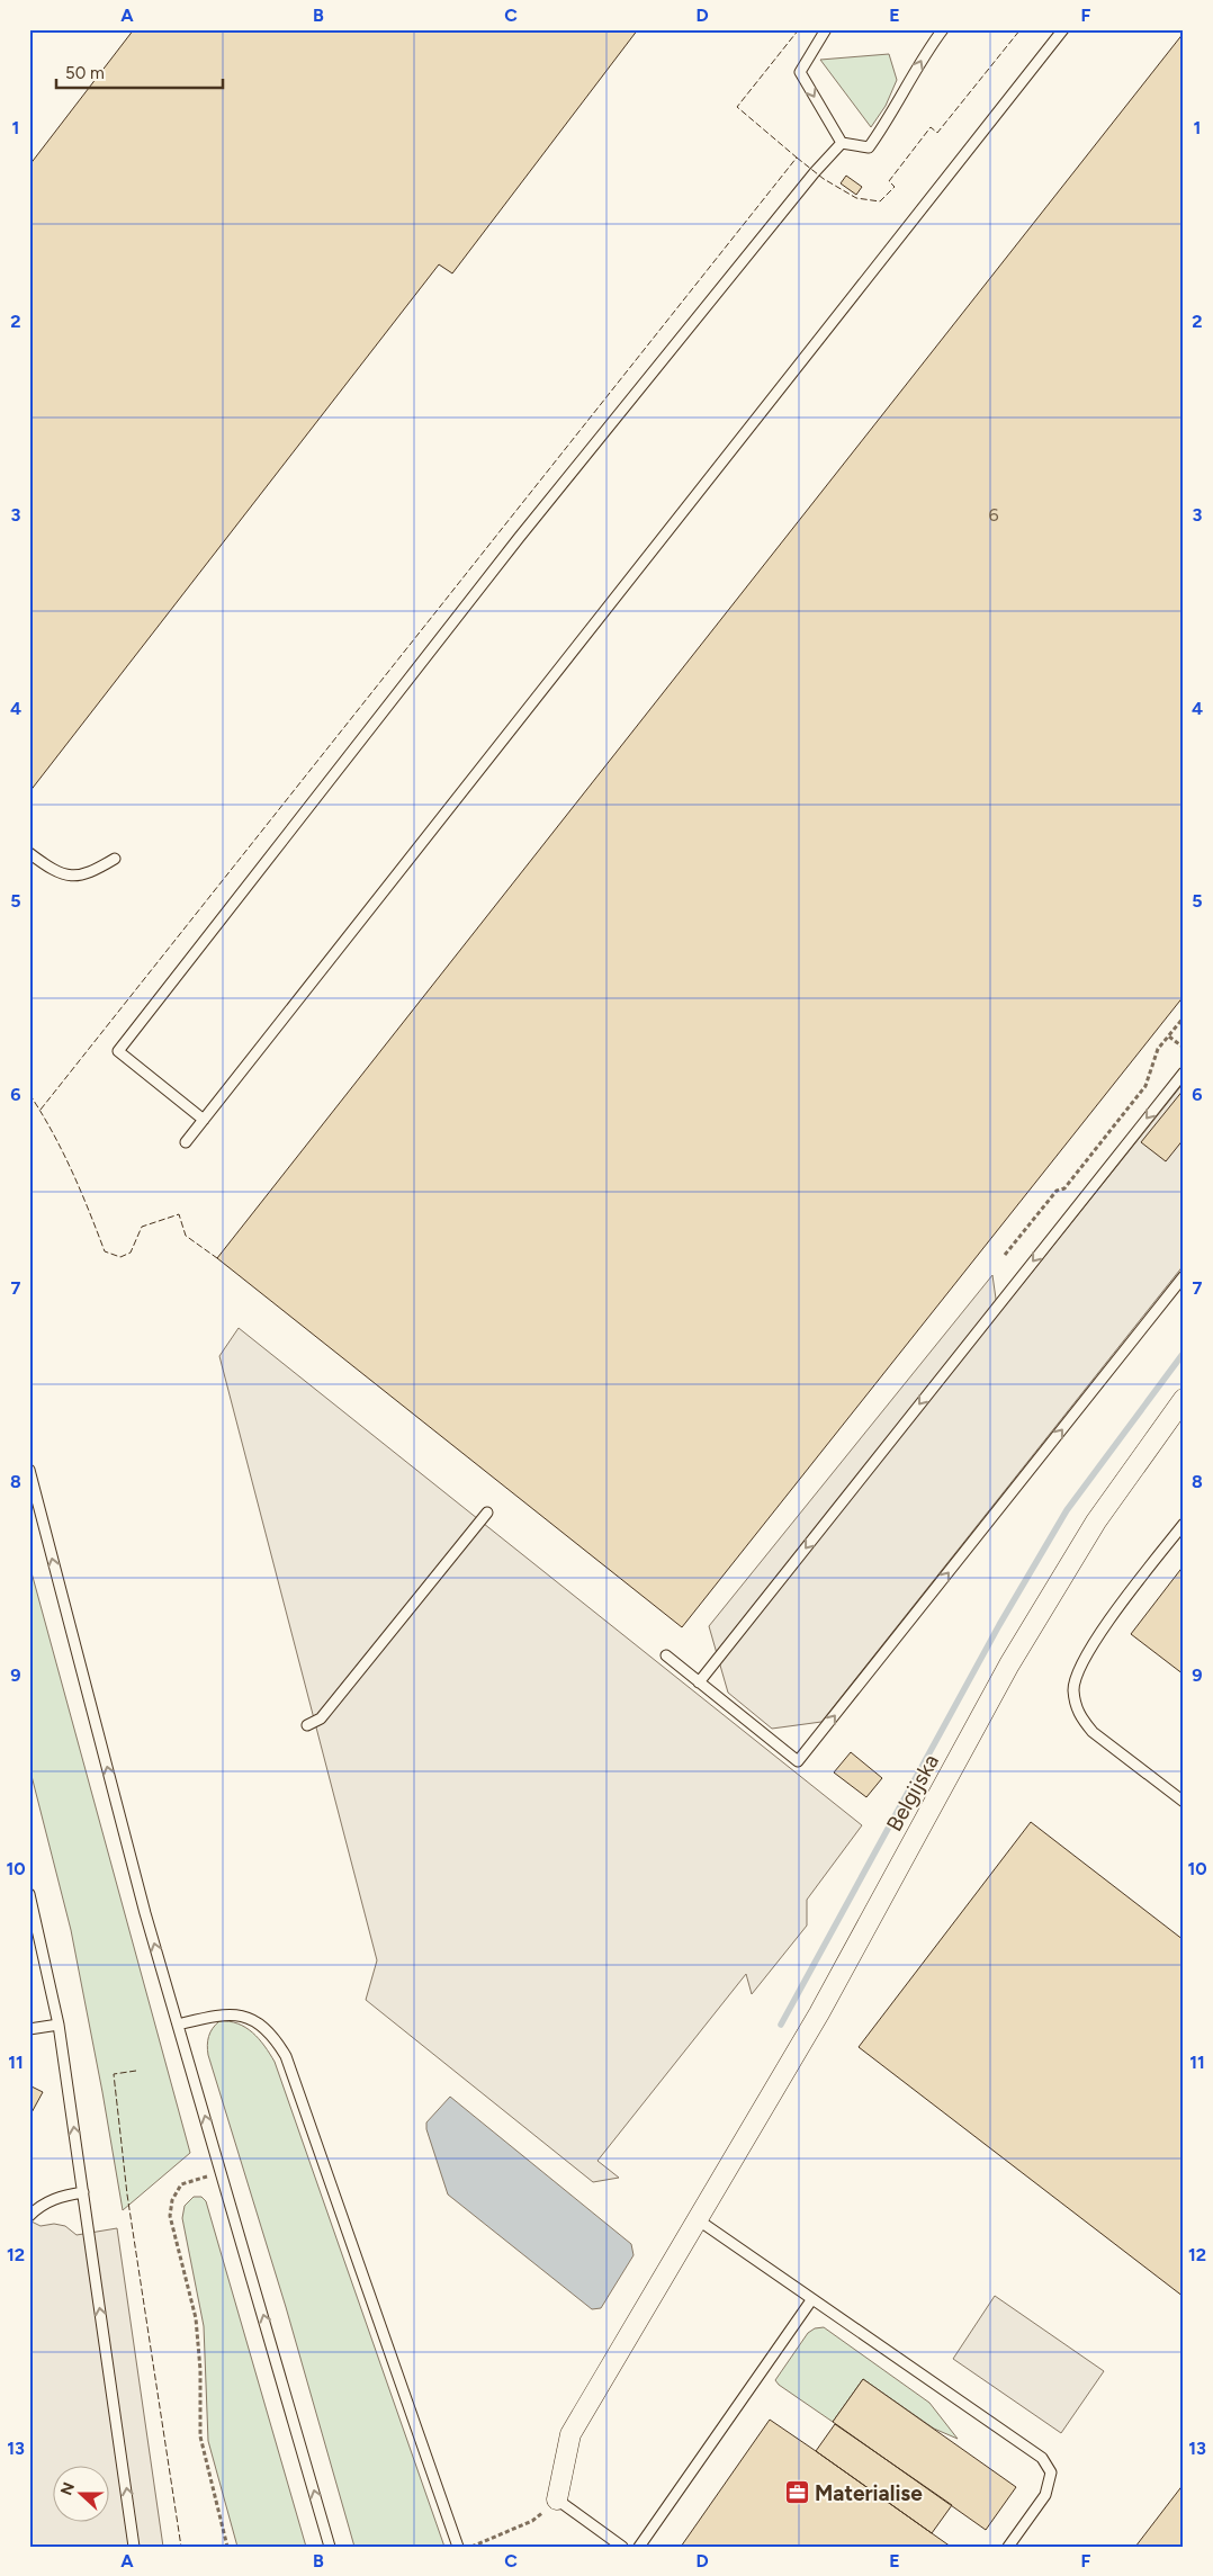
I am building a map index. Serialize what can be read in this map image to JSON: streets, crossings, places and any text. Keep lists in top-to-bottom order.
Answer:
{
  "streets": {
    "street": ["Belgijska"]
  },
  "places": {
    "office": ["Materialise"]
  },
  "house_numbers": ["6"],
  "scale_bar": "50 m",
  "north": "left",
  "grid": {
    "columns": [
      "A",
      "B",
      "C",
      "D",
      "E",
      "F"
    ],
    "rows": [
      "1",
      "2",
      "3",
      "4",
      "5",
      "6",
      "7",
      "8",
      "9",
      "10",
      "11",
      "12",
      "13"
    ]
  }
}
